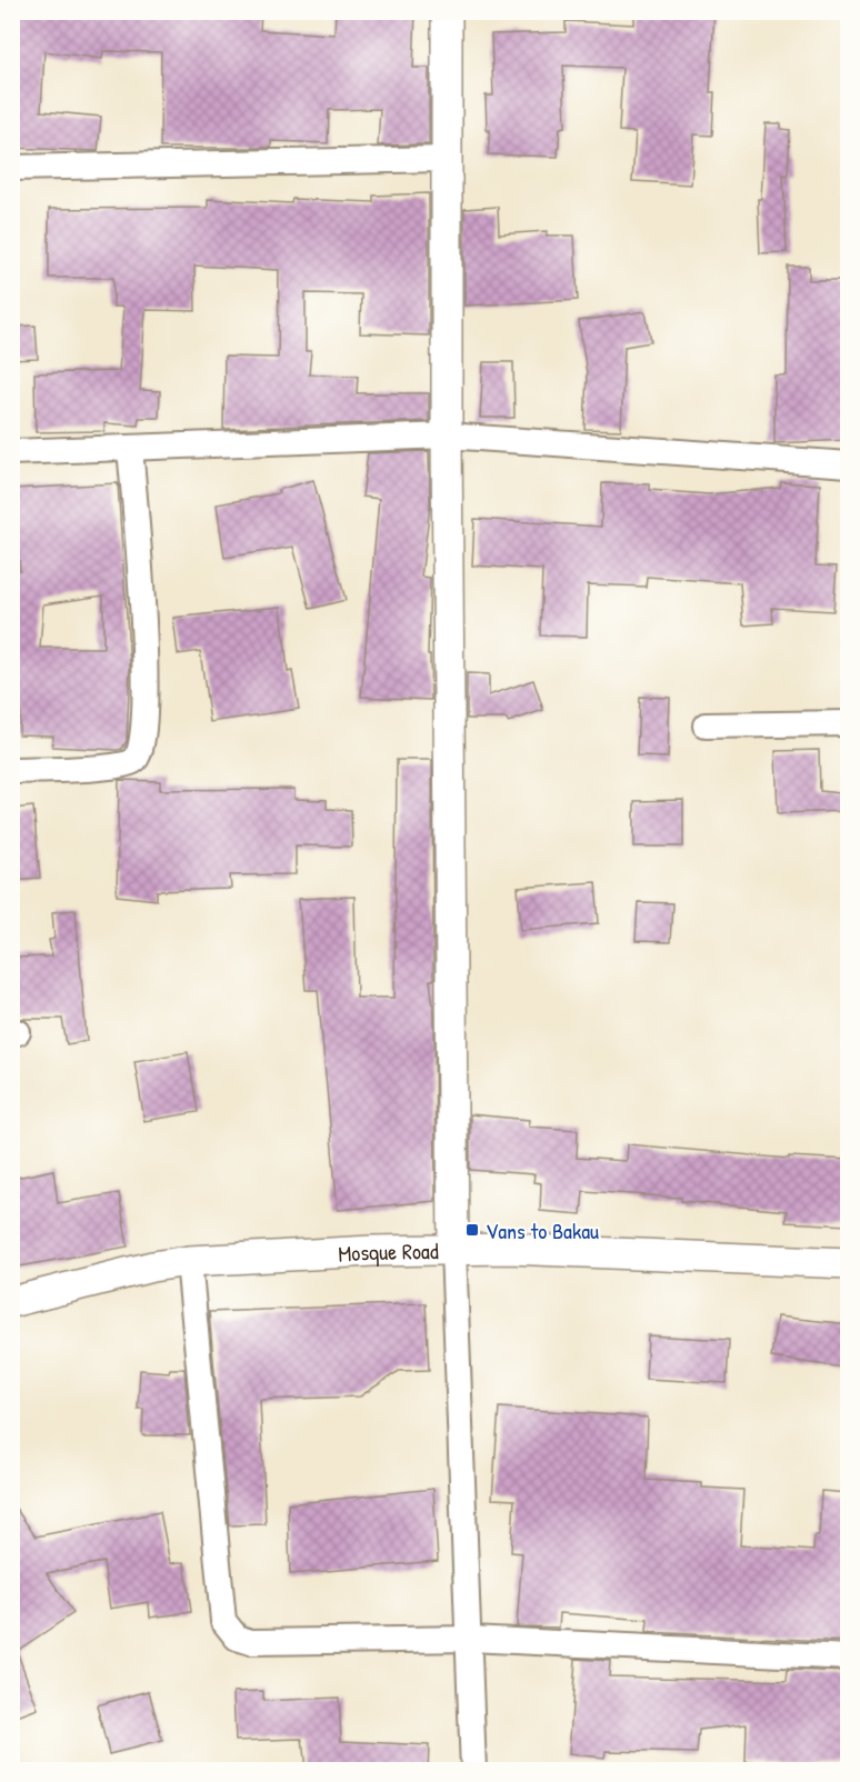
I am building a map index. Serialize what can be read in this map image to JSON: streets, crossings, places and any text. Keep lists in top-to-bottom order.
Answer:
{
  "streets": {
    "street": ["Mosque Road"]
  },
  "places": {
    "transit": ["Vans to Bakau"]
  }
}
